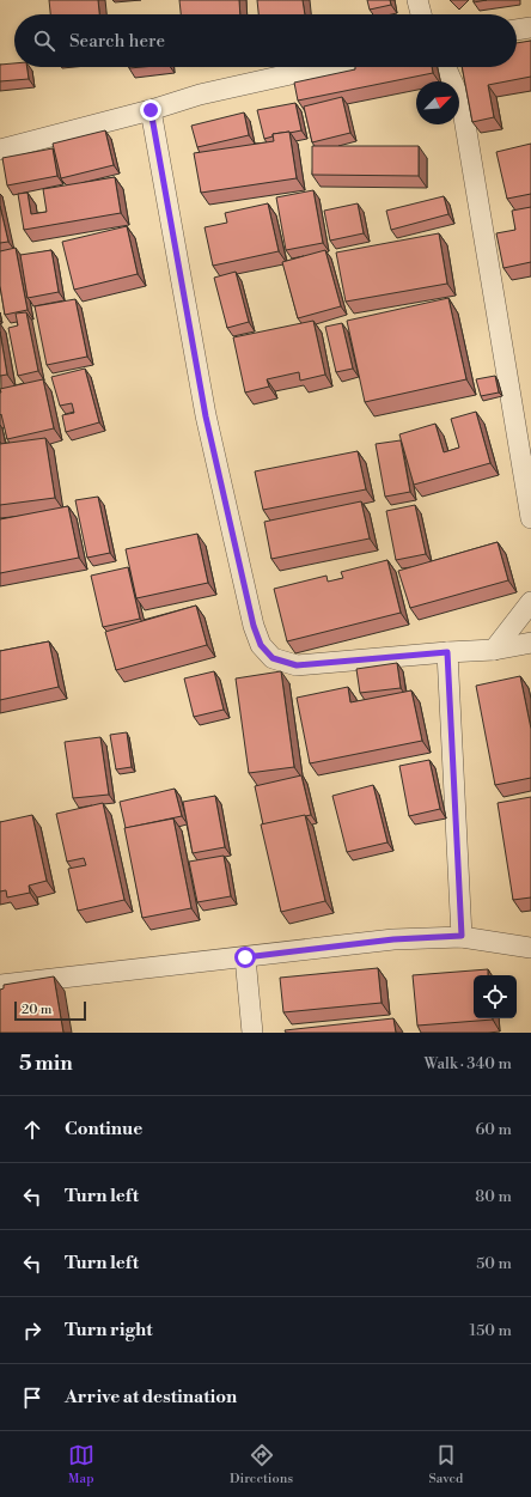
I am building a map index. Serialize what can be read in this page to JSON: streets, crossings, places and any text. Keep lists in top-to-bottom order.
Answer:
{
  "scale_bar": "20 m",
  "north": "top right",
  "page": {
    "search": "Search here",
    "scale": "20 m",
    "heading": ["5 min", "Walk · 340 m"],
    "list": [
      ["Continue", "60 m"],
      ["Turn left", "80 m"],
      ["Turn left", "50 m"],
      ["Turn right", "150 m"],
      "Arrive at destination"
    ],
    "nav": ["Map", "Directions", "Saved"]
  }
}
